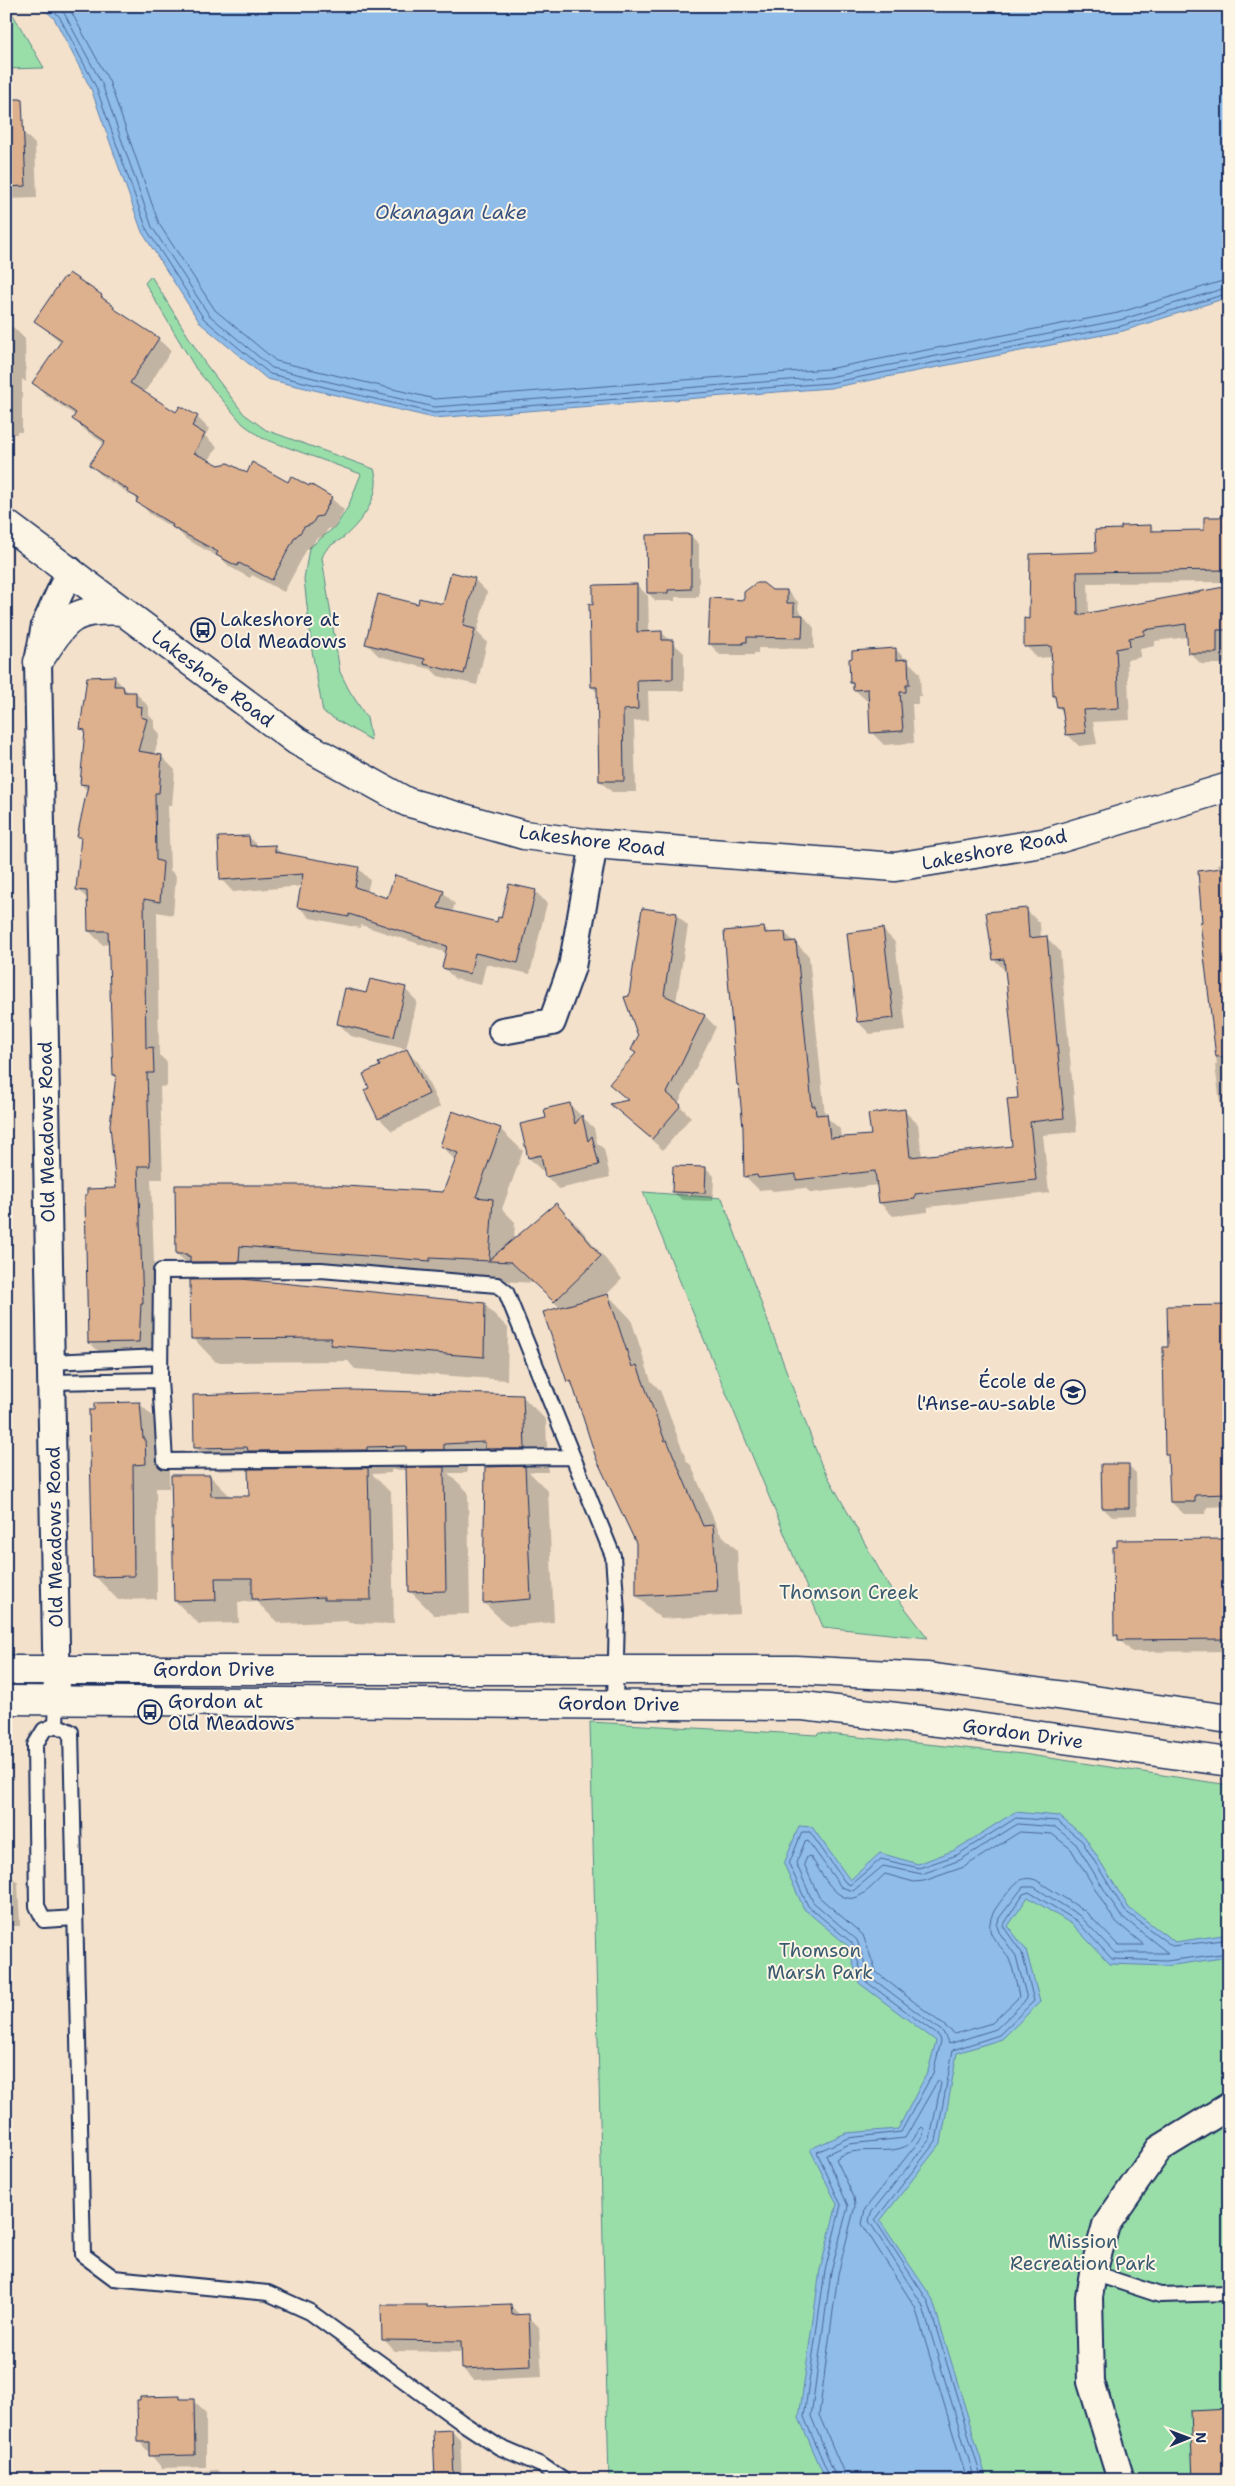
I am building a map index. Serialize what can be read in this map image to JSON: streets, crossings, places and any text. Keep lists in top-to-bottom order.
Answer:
{
  "streets": {
    "main road": ["Lakeshore Road", "Gordon Drive"],
    "street": ["Old Meadows Road"]
  },
  "crossings": [
    ["Lakeshore Road", "Old Meadows Road"],
    ["Old Meadows Road", "Gordon Drive"]
  ],
  "water": ["Okanagan Lake"],
  "parks": ["Thomson Creek", "Thomson Marsh Park", "Mission Recreation Park"],
  "places": {
    "bus stop": ["Lakeshore at Old Meadows", "Gordon at Old Meadows"],
    "school or university": ["École de l'Anse-au-sable"]
  },
  "north": "right"
}
